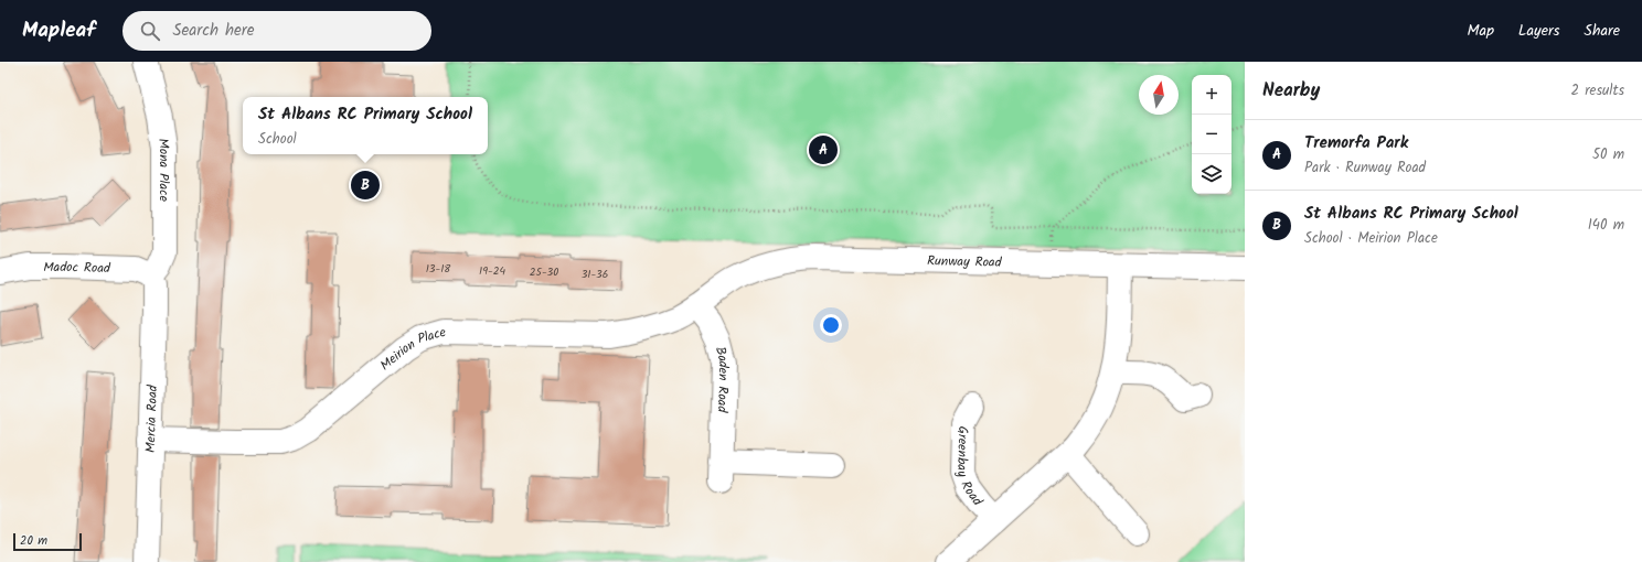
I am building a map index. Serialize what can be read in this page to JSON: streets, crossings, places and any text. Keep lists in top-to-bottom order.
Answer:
{
  "streets": {
    "street": [
      "Mona Place",
      "Runway Road",
      "Madoc Road",
      "Meirion Place",
      "Baden Road",
      "Mercia Road",
      "Greenbay Road"
    ]
  },
  "crossings": [
    ["Mona Place", "Madoc Road"],
    ["Mona Place", "Mercia Road"],
    ["Runway Road", "Meirion Place"],
    ["Runway Road", "Baden Road"],
    ["Runway Road", "Greenbay Road"],
    ["Madoc Road", "Mercia Road"],
    ["Meirion Place", "Baden Road"],
    ["Meirion Place", "Mercia Road"]
  ],
  "house_numbers": [
    "13-18",
    "19-24",
    "25-30",
    "31-36"
  ],
  "scale_bar": "20 m",
  "north": "top",
  "page": {
    "header": "Mapleaf",
    "search": "Search here",
    "nav": ["Map", "Layers", "Share"],
    "heading": ["Nearby", "2 results"],
    "map_buttons": ["+", "−"],
    "popup": ["St Albans RC Primary School", "School"],
    "list": [
      {
        "mark": "A",
        "name": "Tremorfa Park",
        "note": "Park · Runway Road",
        "value": "50 m"
      },
      {
        "mark": "B",
        "name": "St Albans RC Primary School",
        "note": "School · Meirion Place",
        "value": "140 m"
      }
    ],
    "pins": ["A", "B"],
    "scale": "20 m"
  }
}
